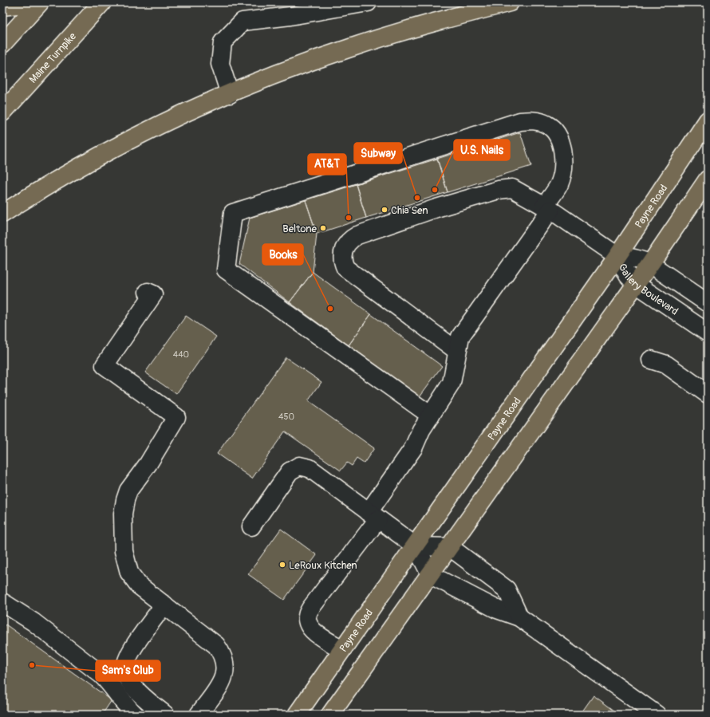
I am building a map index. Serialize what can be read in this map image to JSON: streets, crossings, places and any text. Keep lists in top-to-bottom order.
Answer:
{
  "streets": {
    "main road": ["Maine Turnpike", "Payne Road"],
    "street": ["Gallery Boulevard"]
  },
  "crossings": [
    ["Payne Road", "Gallery Boulevard"]
  ],
  "places": [
    "U.S. Nails",
    "Subway",
    "Chia Sen",
    "AT&T",
    "Beltone",
    "Books",
    "LeRoux Kitchen",
    "Sam's Club"
  ],
  "house_numbers": ["440", "450"]
}
